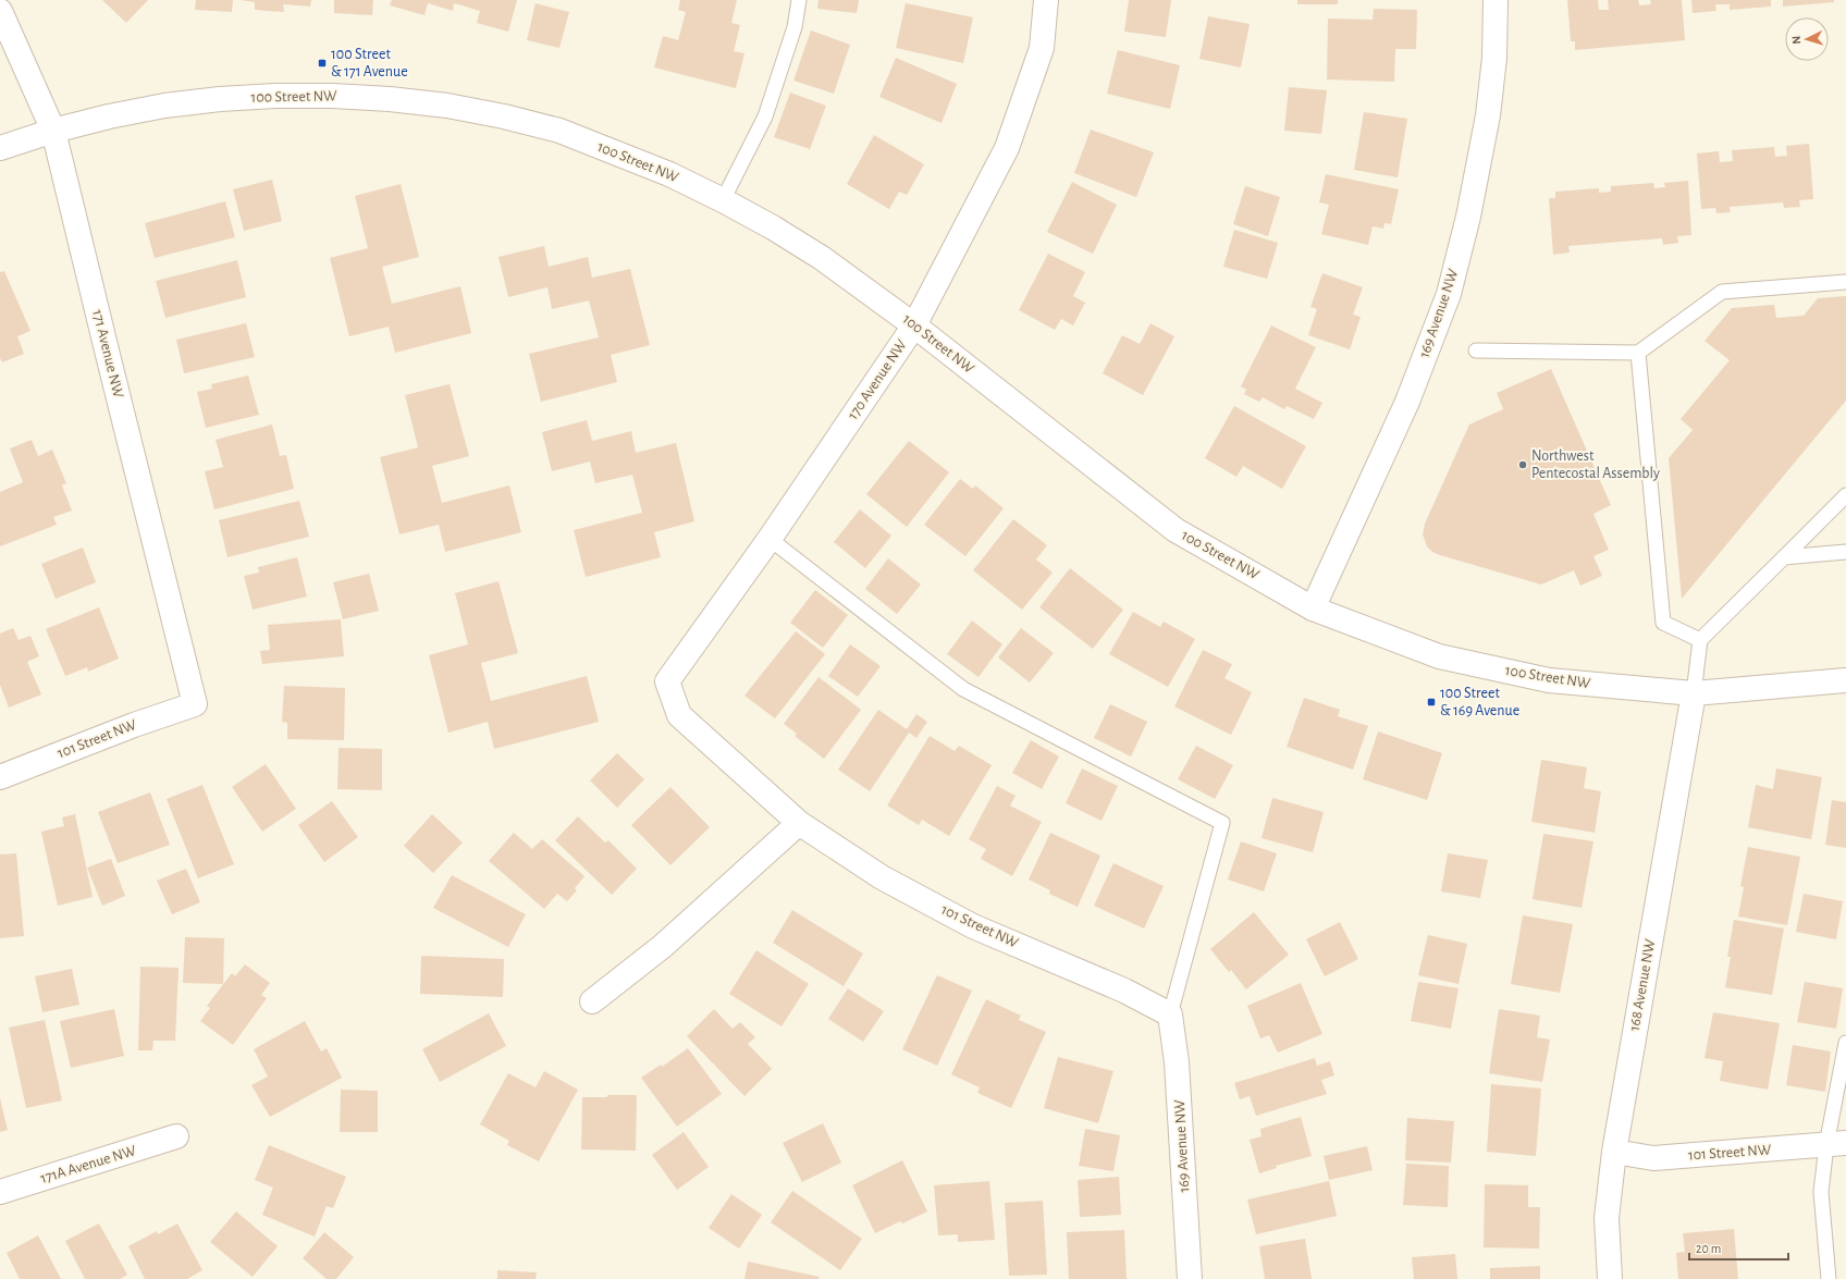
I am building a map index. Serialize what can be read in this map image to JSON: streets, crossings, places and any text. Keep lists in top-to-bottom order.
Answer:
{
  "streets": {
    "street": [
      "100 Street NW",
      "169 Avenue NW",
      "171 Avenue NW",
      "170 Avenue NW",
      "101 Street NW",
      "168 Avenue NW",
      "171A Avenue NW"
    ]
  },
  "crossings": [
    ["100 Street NW", "169 Avenue NW"],
    ["100 Street NW", "171 Avenue NW"],
    ["100 Street NW", "170 Avenue NW"],
    ["100 Street NW", "168 Avenue NW"],
    ["169 Avenue NW", "101 Street NW"],
    ["171 Avenue NW", "101 Street NW"],
    ["170 Avenue NW", "101 Street NW"],
    ["101 Street NW", "168 Avenue NW"]
  ],
  "places": {
    "transit": ["100 Street & 171 Avenue", "100 Street & 169 Avenue"],
    "other": ["Northwest Pentecostal Assembly"]
  },
  "scale_bar": "20 m",
  "north": "left"
}
